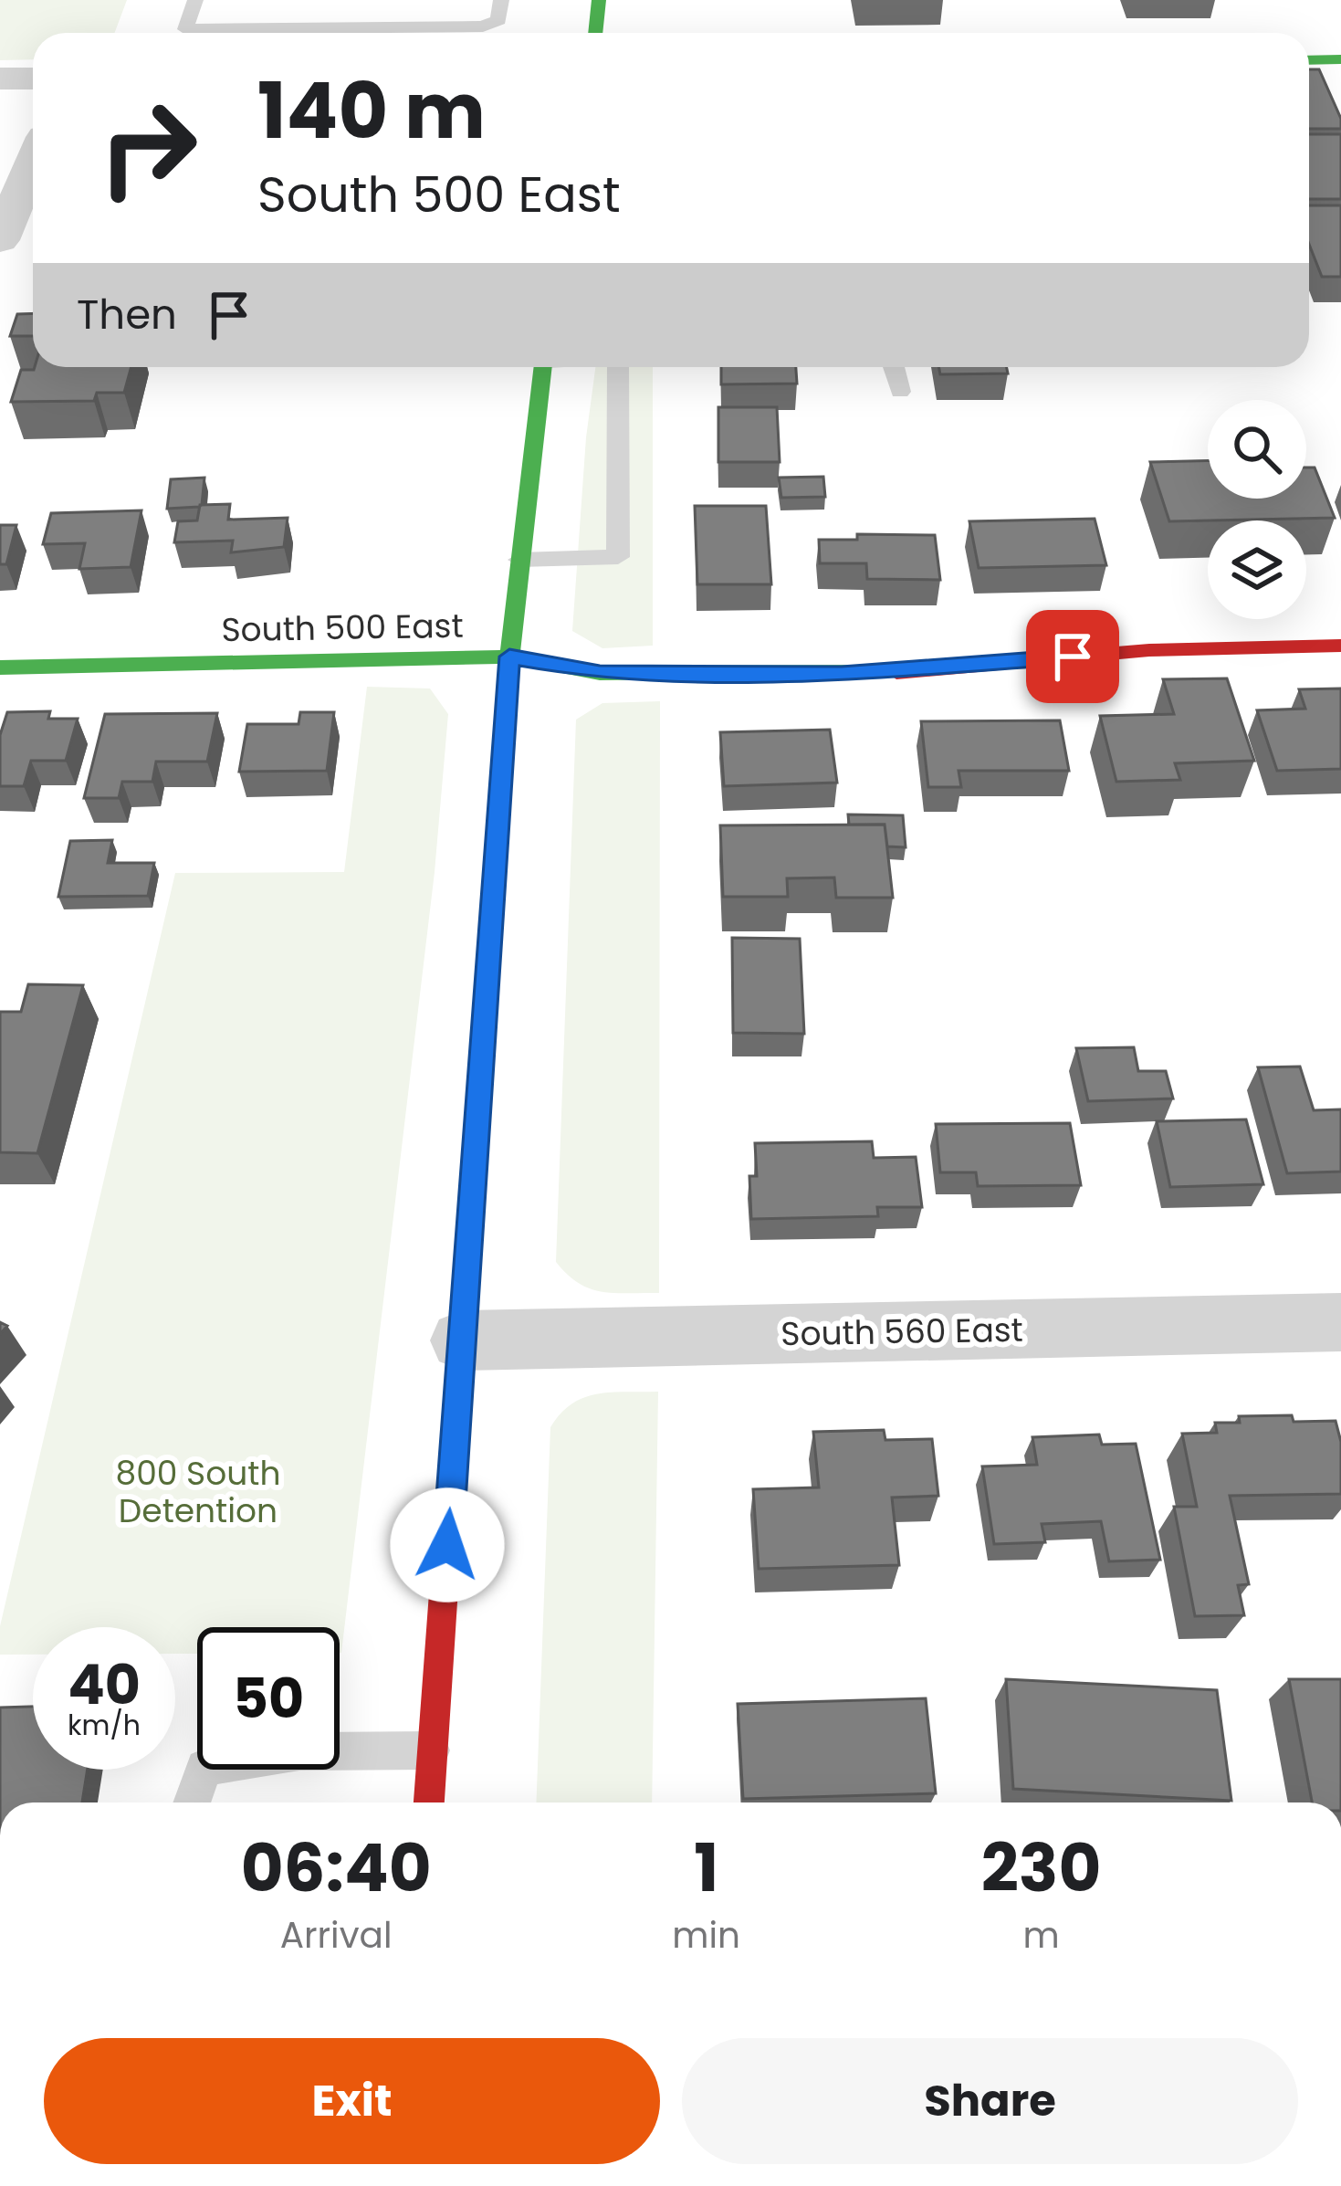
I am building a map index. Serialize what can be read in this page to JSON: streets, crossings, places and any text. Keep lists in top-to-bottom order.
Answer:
{
  "streets": {
    "main road": ["South 500 East"],
    "street": ["South 560 East"]
  },
  "parks": ["800 South Detention"],
  "page": {
    "turn": ["140 m", "South 500 East"],
    "then": "Then",
    "speed": "40 km/h",
    "limit": "50",
    "eta": [
      "06:40",
      "Arrival",
      "1",
      "min",
      "230",
      "m"
    ],
    "buttons": ["Exit", "Share"]
  }
}
